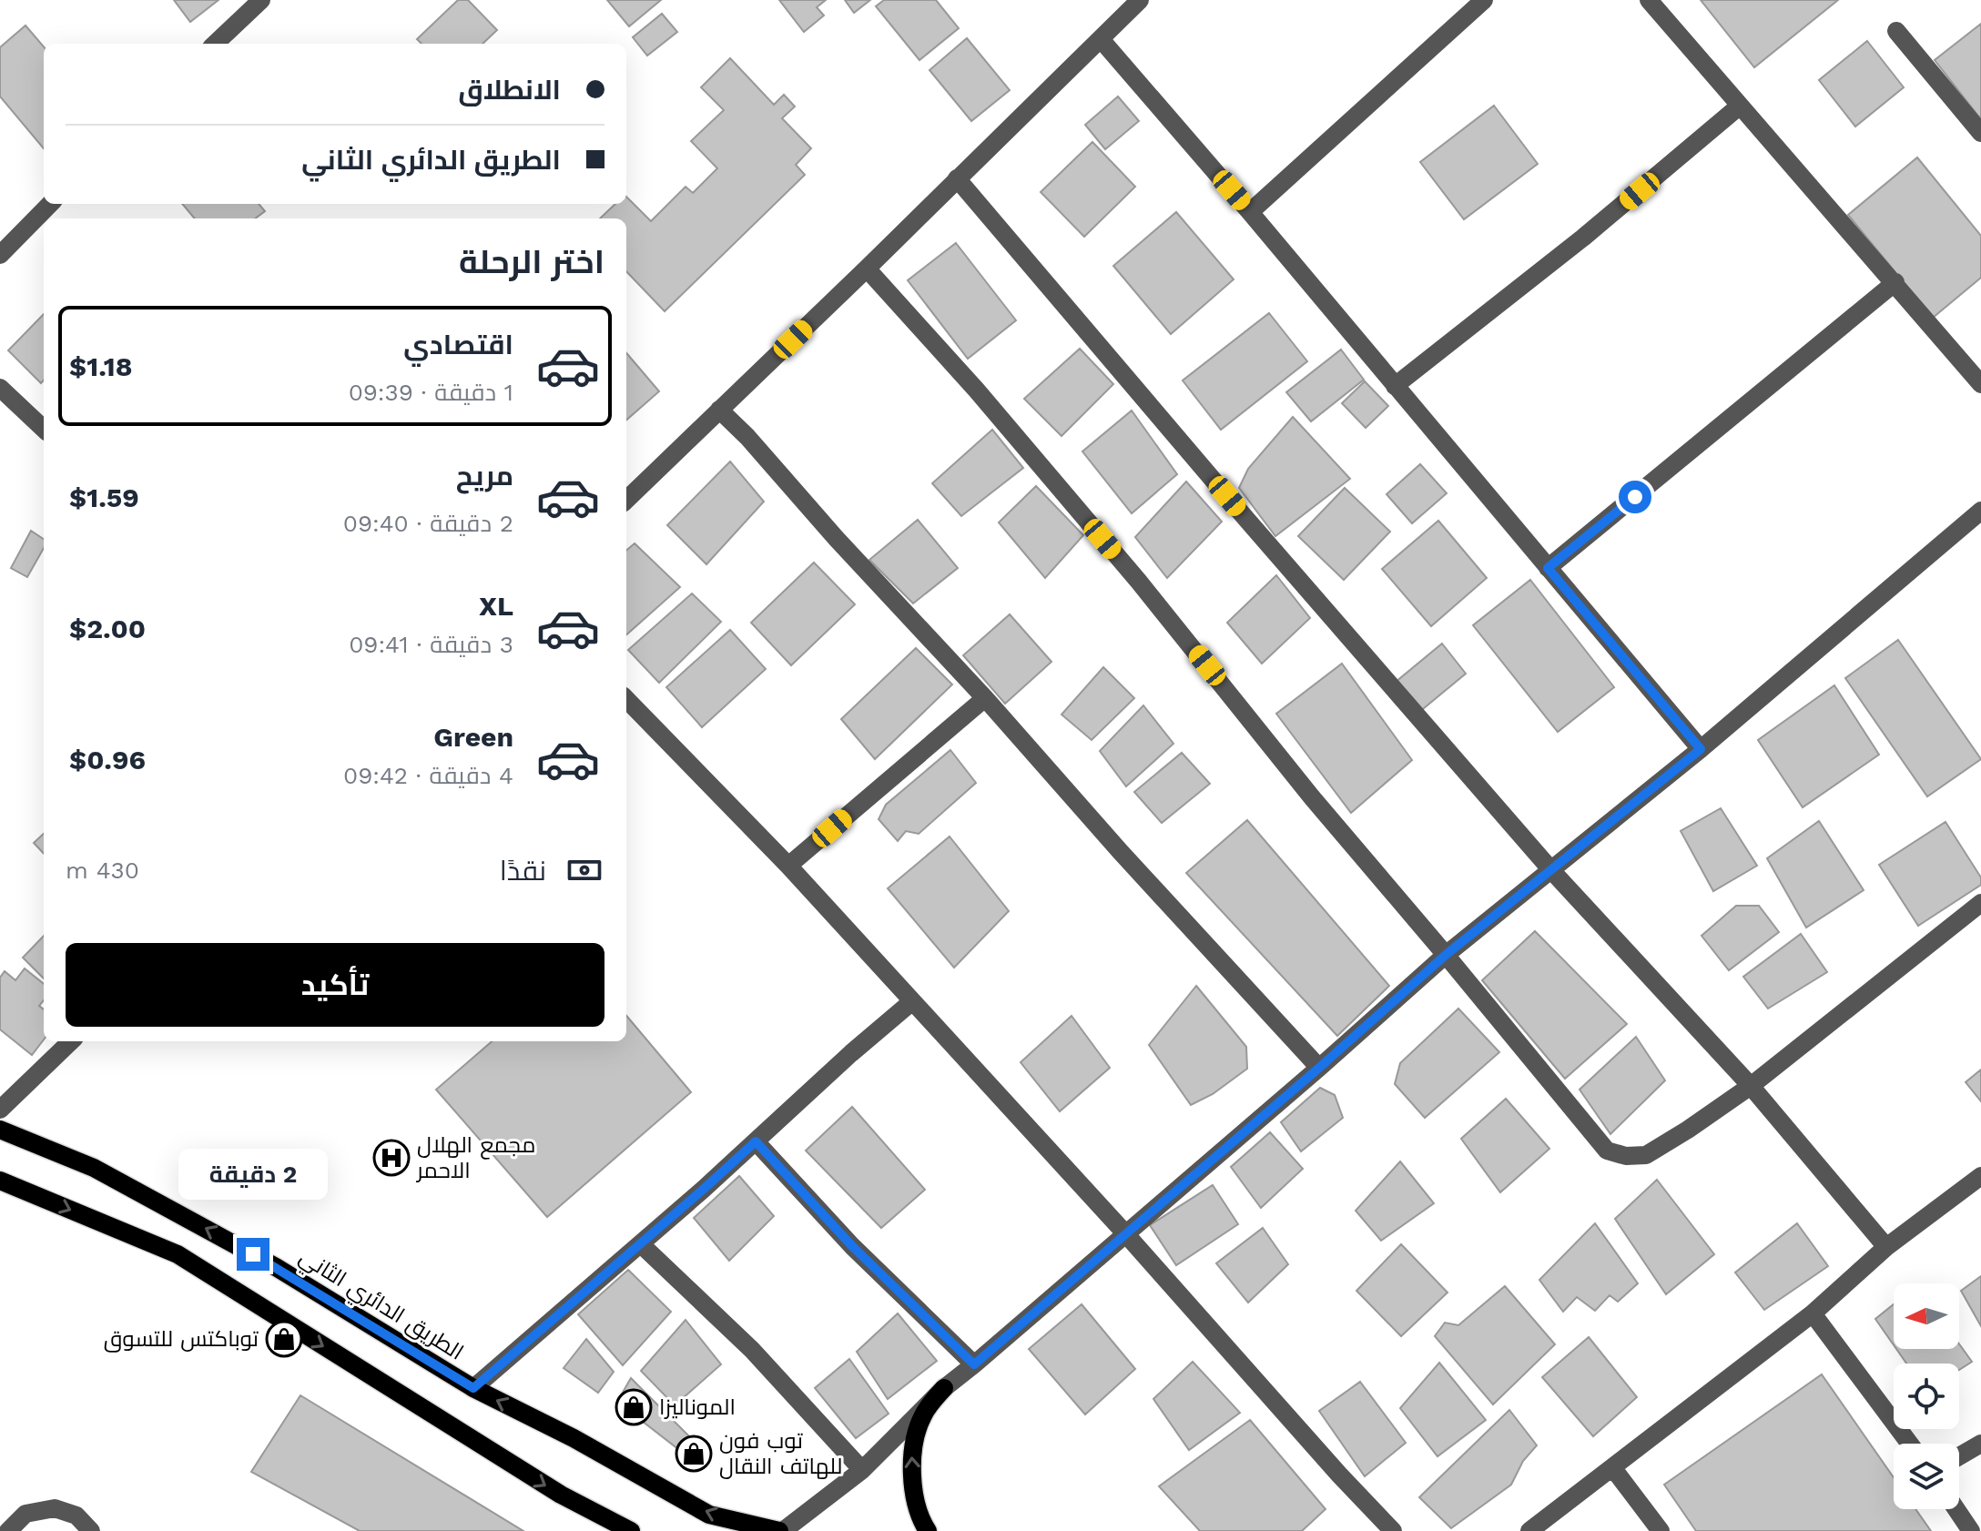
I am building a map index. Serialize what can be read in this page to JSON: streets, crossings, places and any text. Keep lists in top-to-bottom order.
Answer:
{
  "streets": {
    "main road": ["الطريق الدائري الثاني"]
  },
  "places": {
    "hospital": ["مجمع الهلال الاحمر"],
    "shop": ["توباكتس للتسوق", "الموناليزا", "توب فون للهاتف النقال"]
  },
  "north": "left",
  "page": {
    "banner": ["الانطلاق", "الطريق الدائري الثاني"],
    "heading": "اختر الرحلة",
    "list": [
      {
        "name": "اقتصادي",
        "note": "1 دقيقة · 09:39",
        "value": "$1.18"
      },
      {
        "name": "مريح",
        "note": "2 دقيقة · 09:40",
        "value": "$1.59"
      },
      {
        "name": "XL",
        "note": "3 دقيقة · 09:41",
        "value": "$2.00"
      },
      {
        "name": "Green",
        "note": "4 دقيقة · 09:42",
        "value": "$0.96"
      }
    ],
    "pay": ["نقدًا", "430 m"],
    "buttons": "تأكيد",
    "bubble": "2 دقيقة"
  }
}
